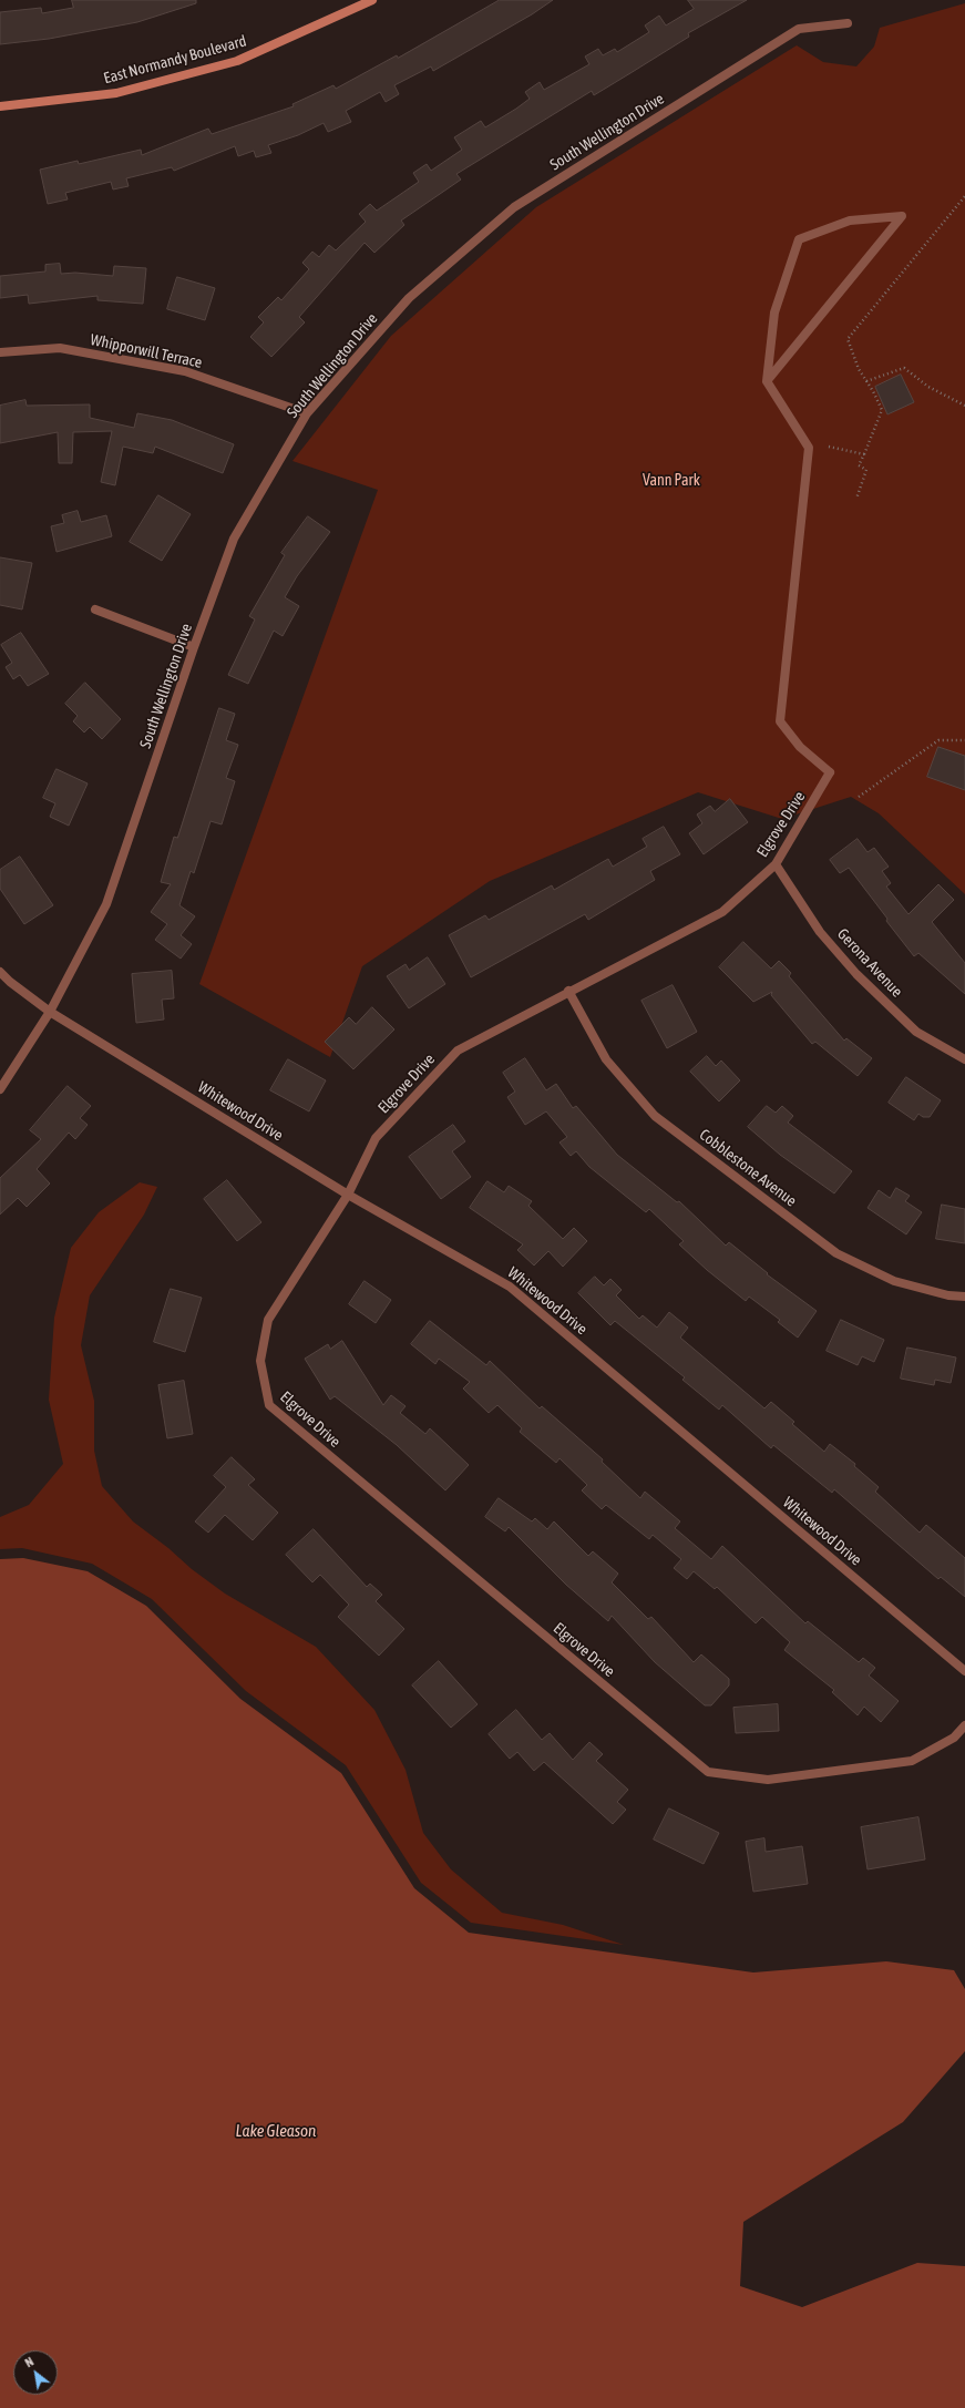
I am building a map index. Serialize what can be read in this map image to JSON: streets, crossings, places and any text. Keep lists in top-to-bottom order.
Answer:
{
  "streets": {
    "street": [
      "East Normandy Boulevard",
      "South Wellington Drive",
      "Whipporwill Terrace",
      "Elgrove Drive",
      "Gerona Avenue",
      "Whitewood Drive",
      "Cobblestone Avenue"
    ]
  },
  "crossings": [
    ["South Wellington Drive", "Whipporwill Terrace"],
    ["South Wellington Drive", "Whitewood Drive"],
    ["Elgrove Drive", "Gerona Avenue"],
    ["Elgrove Drive", "Whitewood Drive"],
    ["Elgrove Drive", "Cobblestone Avenue"]
  ],
  "water": ["Lake Gleason"],
  "parks": ["Vann Park"],
  "north": "top left"
}
